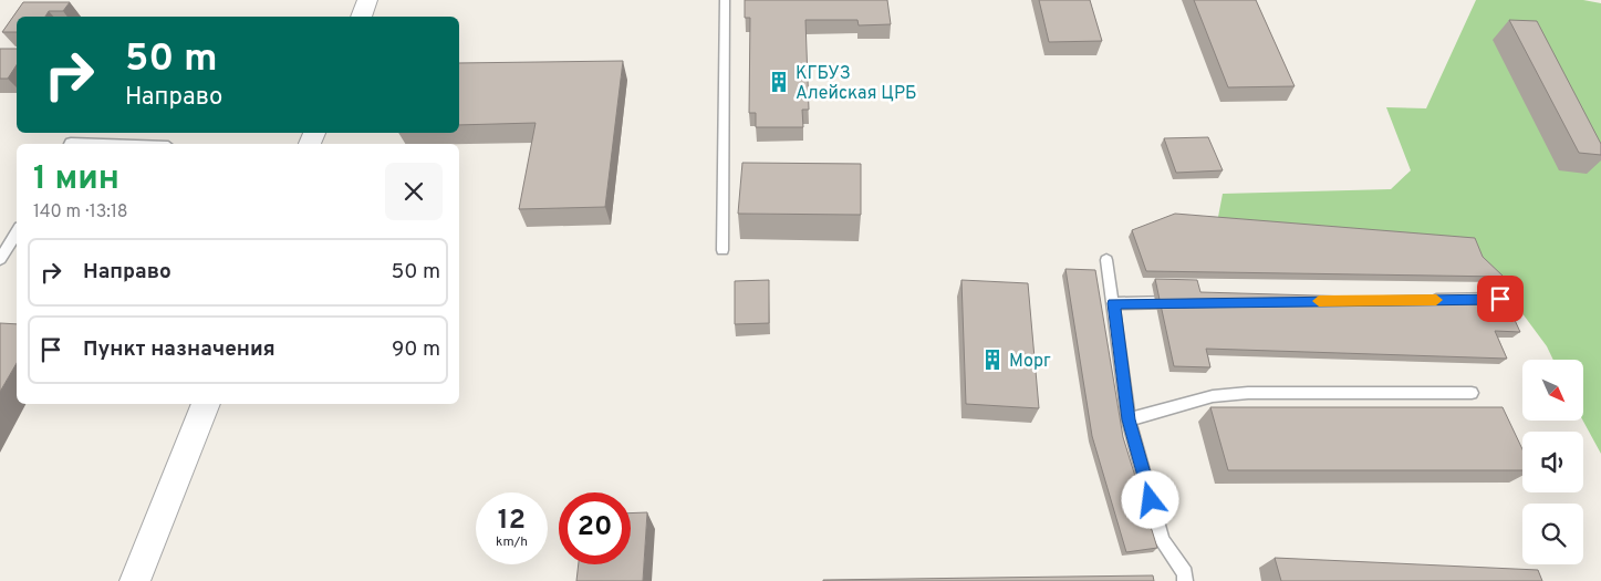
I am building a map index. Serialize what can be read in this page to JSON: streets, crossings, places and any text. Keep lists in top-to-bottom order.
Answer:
{
  "places": {
    "building": ["КГБУЗ Алейская ЦРБ", "Морг"]
  },
  "north": "bottom right",
  "page": {
    "turn": ["50 m", "Направо"],
    "heading": ["1 мин", "140 m · 13:18"],
    "list": [
      {
        "name": "Направо",
        "value": "50 m"
      },
      {
        "name": "Пункт назначения",
        "value": "90 m"
      }
    ],
    "speed": "12 km/h",
    "limit": "20"
  }
}
